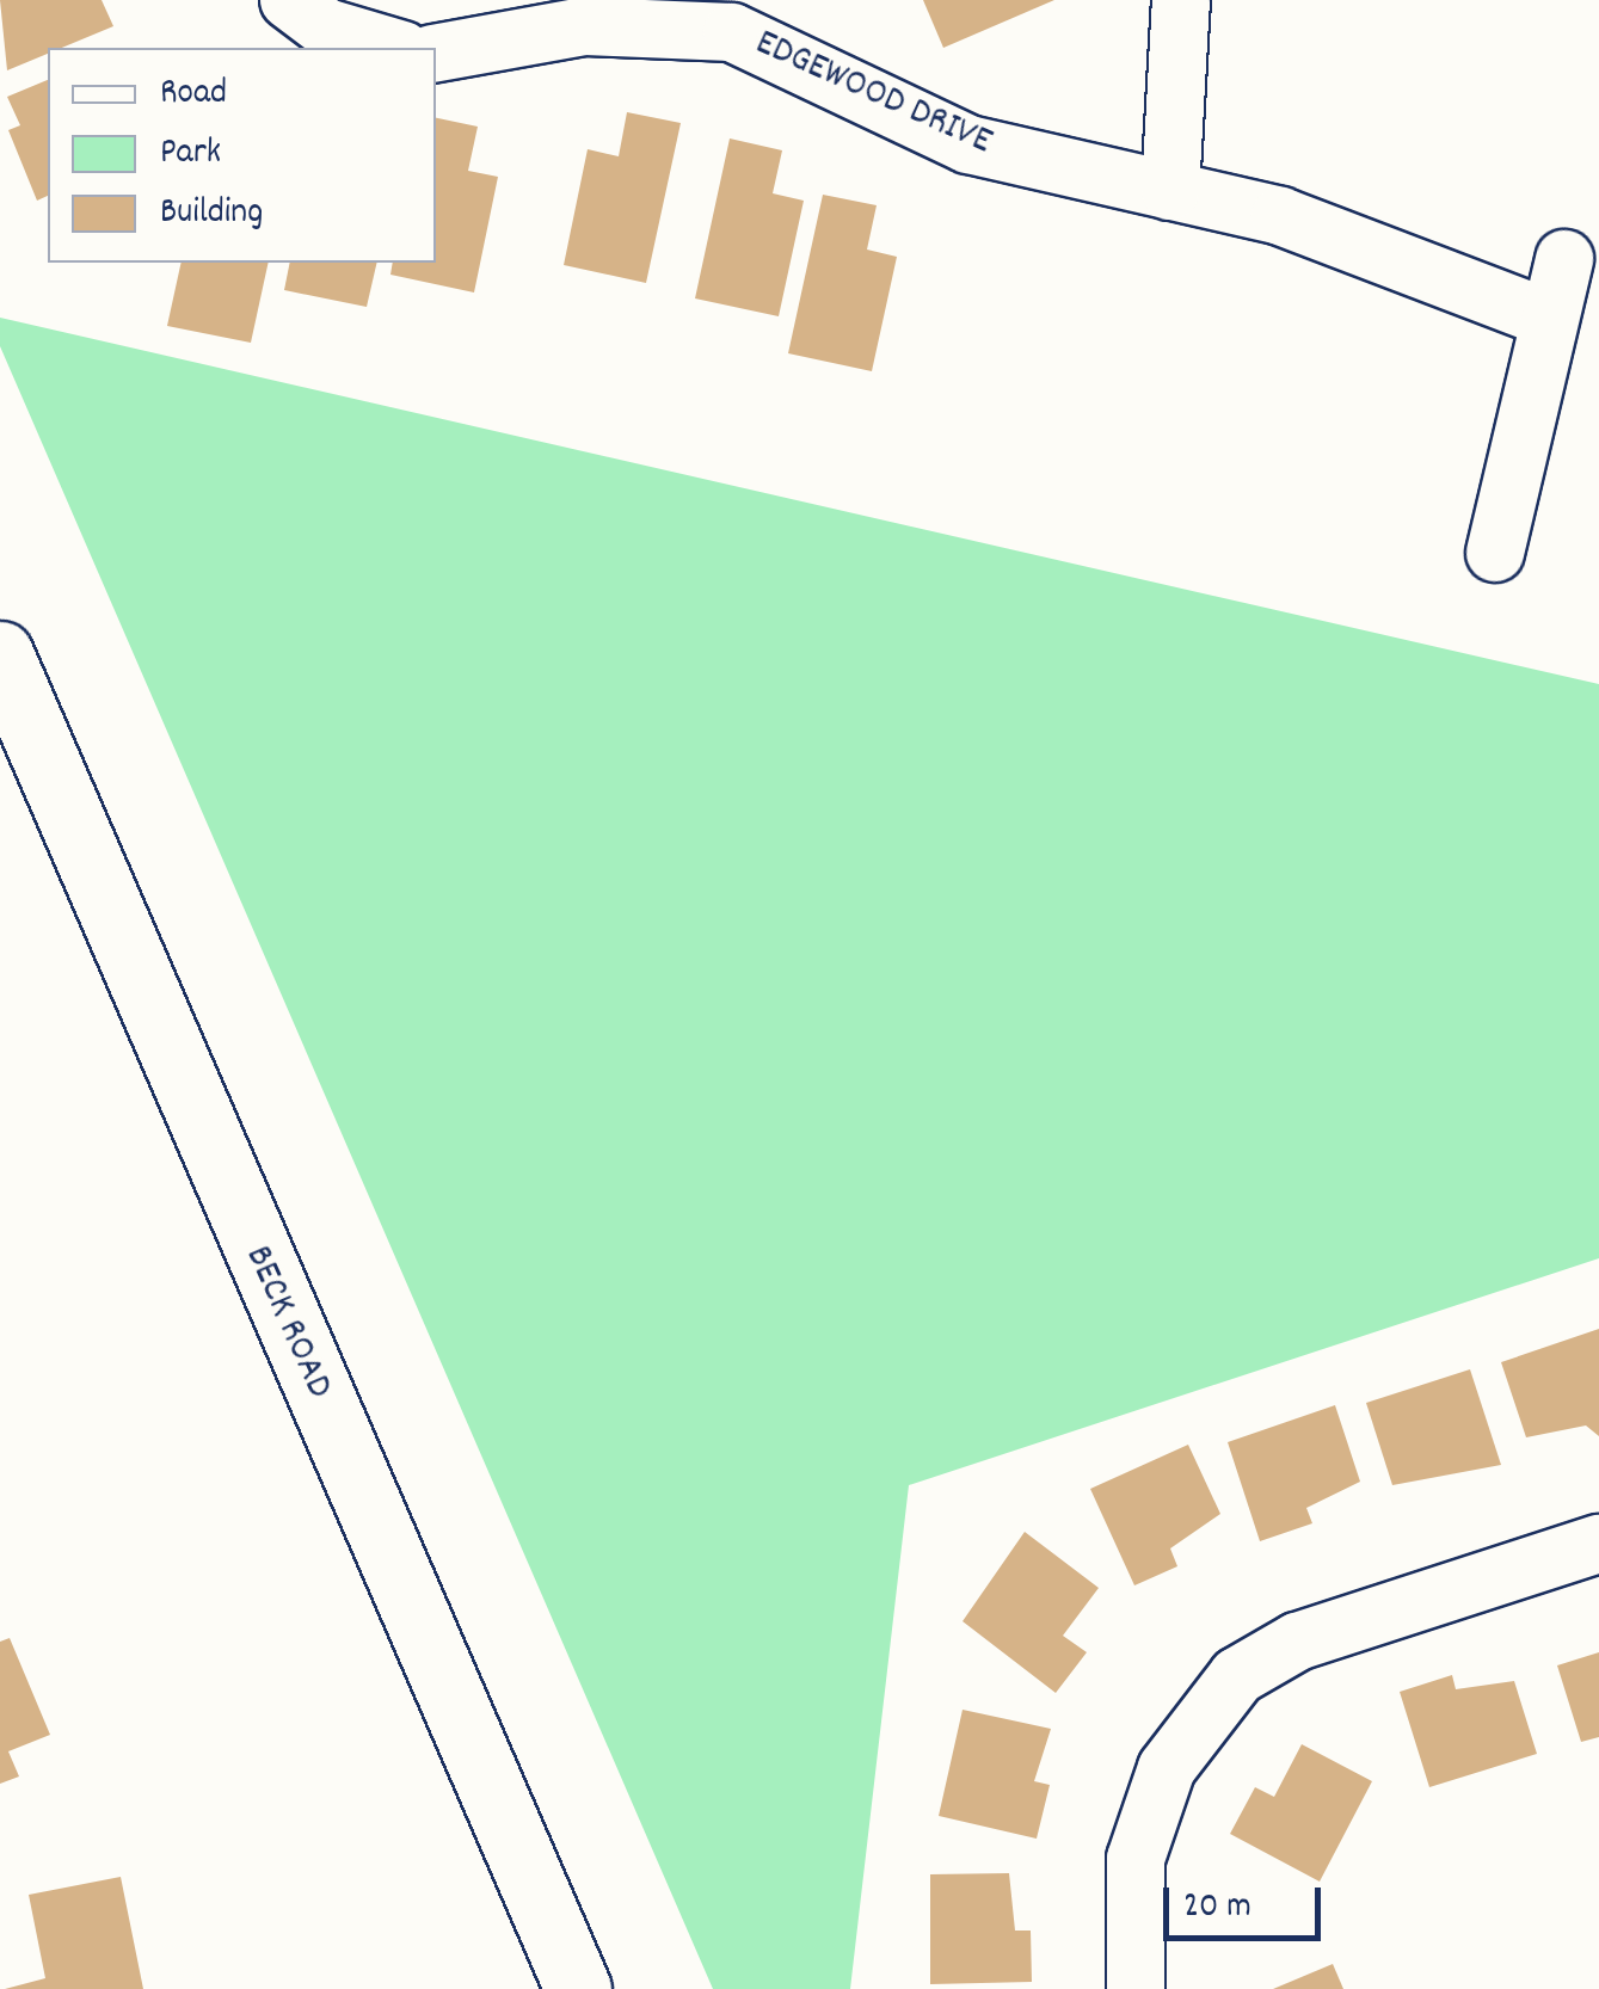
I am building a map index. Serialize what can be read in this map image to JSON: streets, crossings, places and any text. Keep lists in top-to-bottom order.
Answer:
{
  "streets": {
    "main road": ["BECK ROAD"],
    "street": ["EDGEWOOD DRIVE"]
  },
  "legend": ["Road", "Park", "Building"],
  "scale_bar": "20 m"
}
